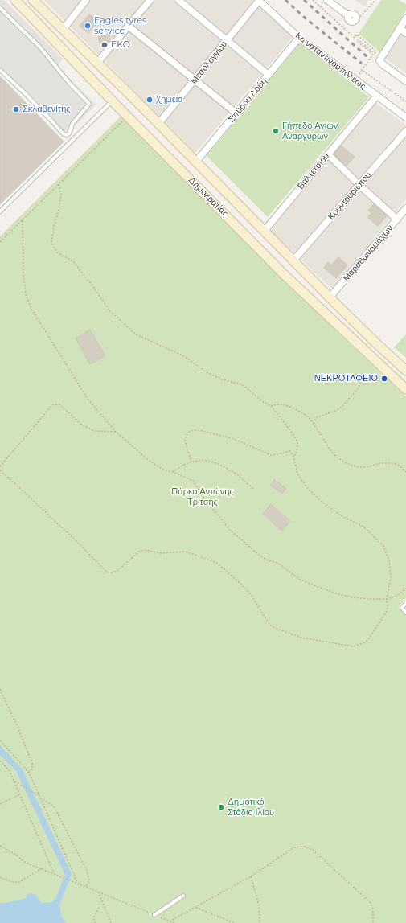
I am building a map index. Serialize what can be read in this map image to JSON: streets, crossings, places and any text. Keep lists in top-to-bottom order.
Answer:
{
  "streets": {
    "main road": ["Δημοκρατίας"],
    "street": [
      "Κωνσταντινουπόλεως",
      "Μεσολογγίου",
      "Σπύρου Λούη",
      "Βαλτετσίου",
      "Κουντουριώτου",
      "Μαραθωνομάχων"
    ]
  },
  "crossings": [
    ["Κωνσταντινουπόλεως", "Μεσολογγίου"],
    ["Κωνσταντινουπόλεως", "Σπύρου Λούη"],
    ["Κωνσταντινουπόλεως", "Βαλτετσίου"],
    ["Μεσολογγίου", "Δημοκρατίας"],
    ["Σπύρου Λούη", "Δημοκρατίας"],
    ["Βαλτετσίου", "Δημοκρατίας"],
    ["Κουντουριώτου", "Δημοκρατίας"],
    ["Δημοκρατίας", "Μαραθωνομάχων"]
  ],
  "parks": ["Πάρκο Αντώνης Τρίτσης"],
  "places": [
    "Eagles tyres service",
    "EKO",
    "Χημείο",
    "Σκλαβενίτης",
    "Γήπεδο Αγίων Αναργύρων",
    "ΝΕΚΡΟΤΑΦΕΙΟ",
    "Δημοτικό Στάδιο Ιλίου"
  ]
}
